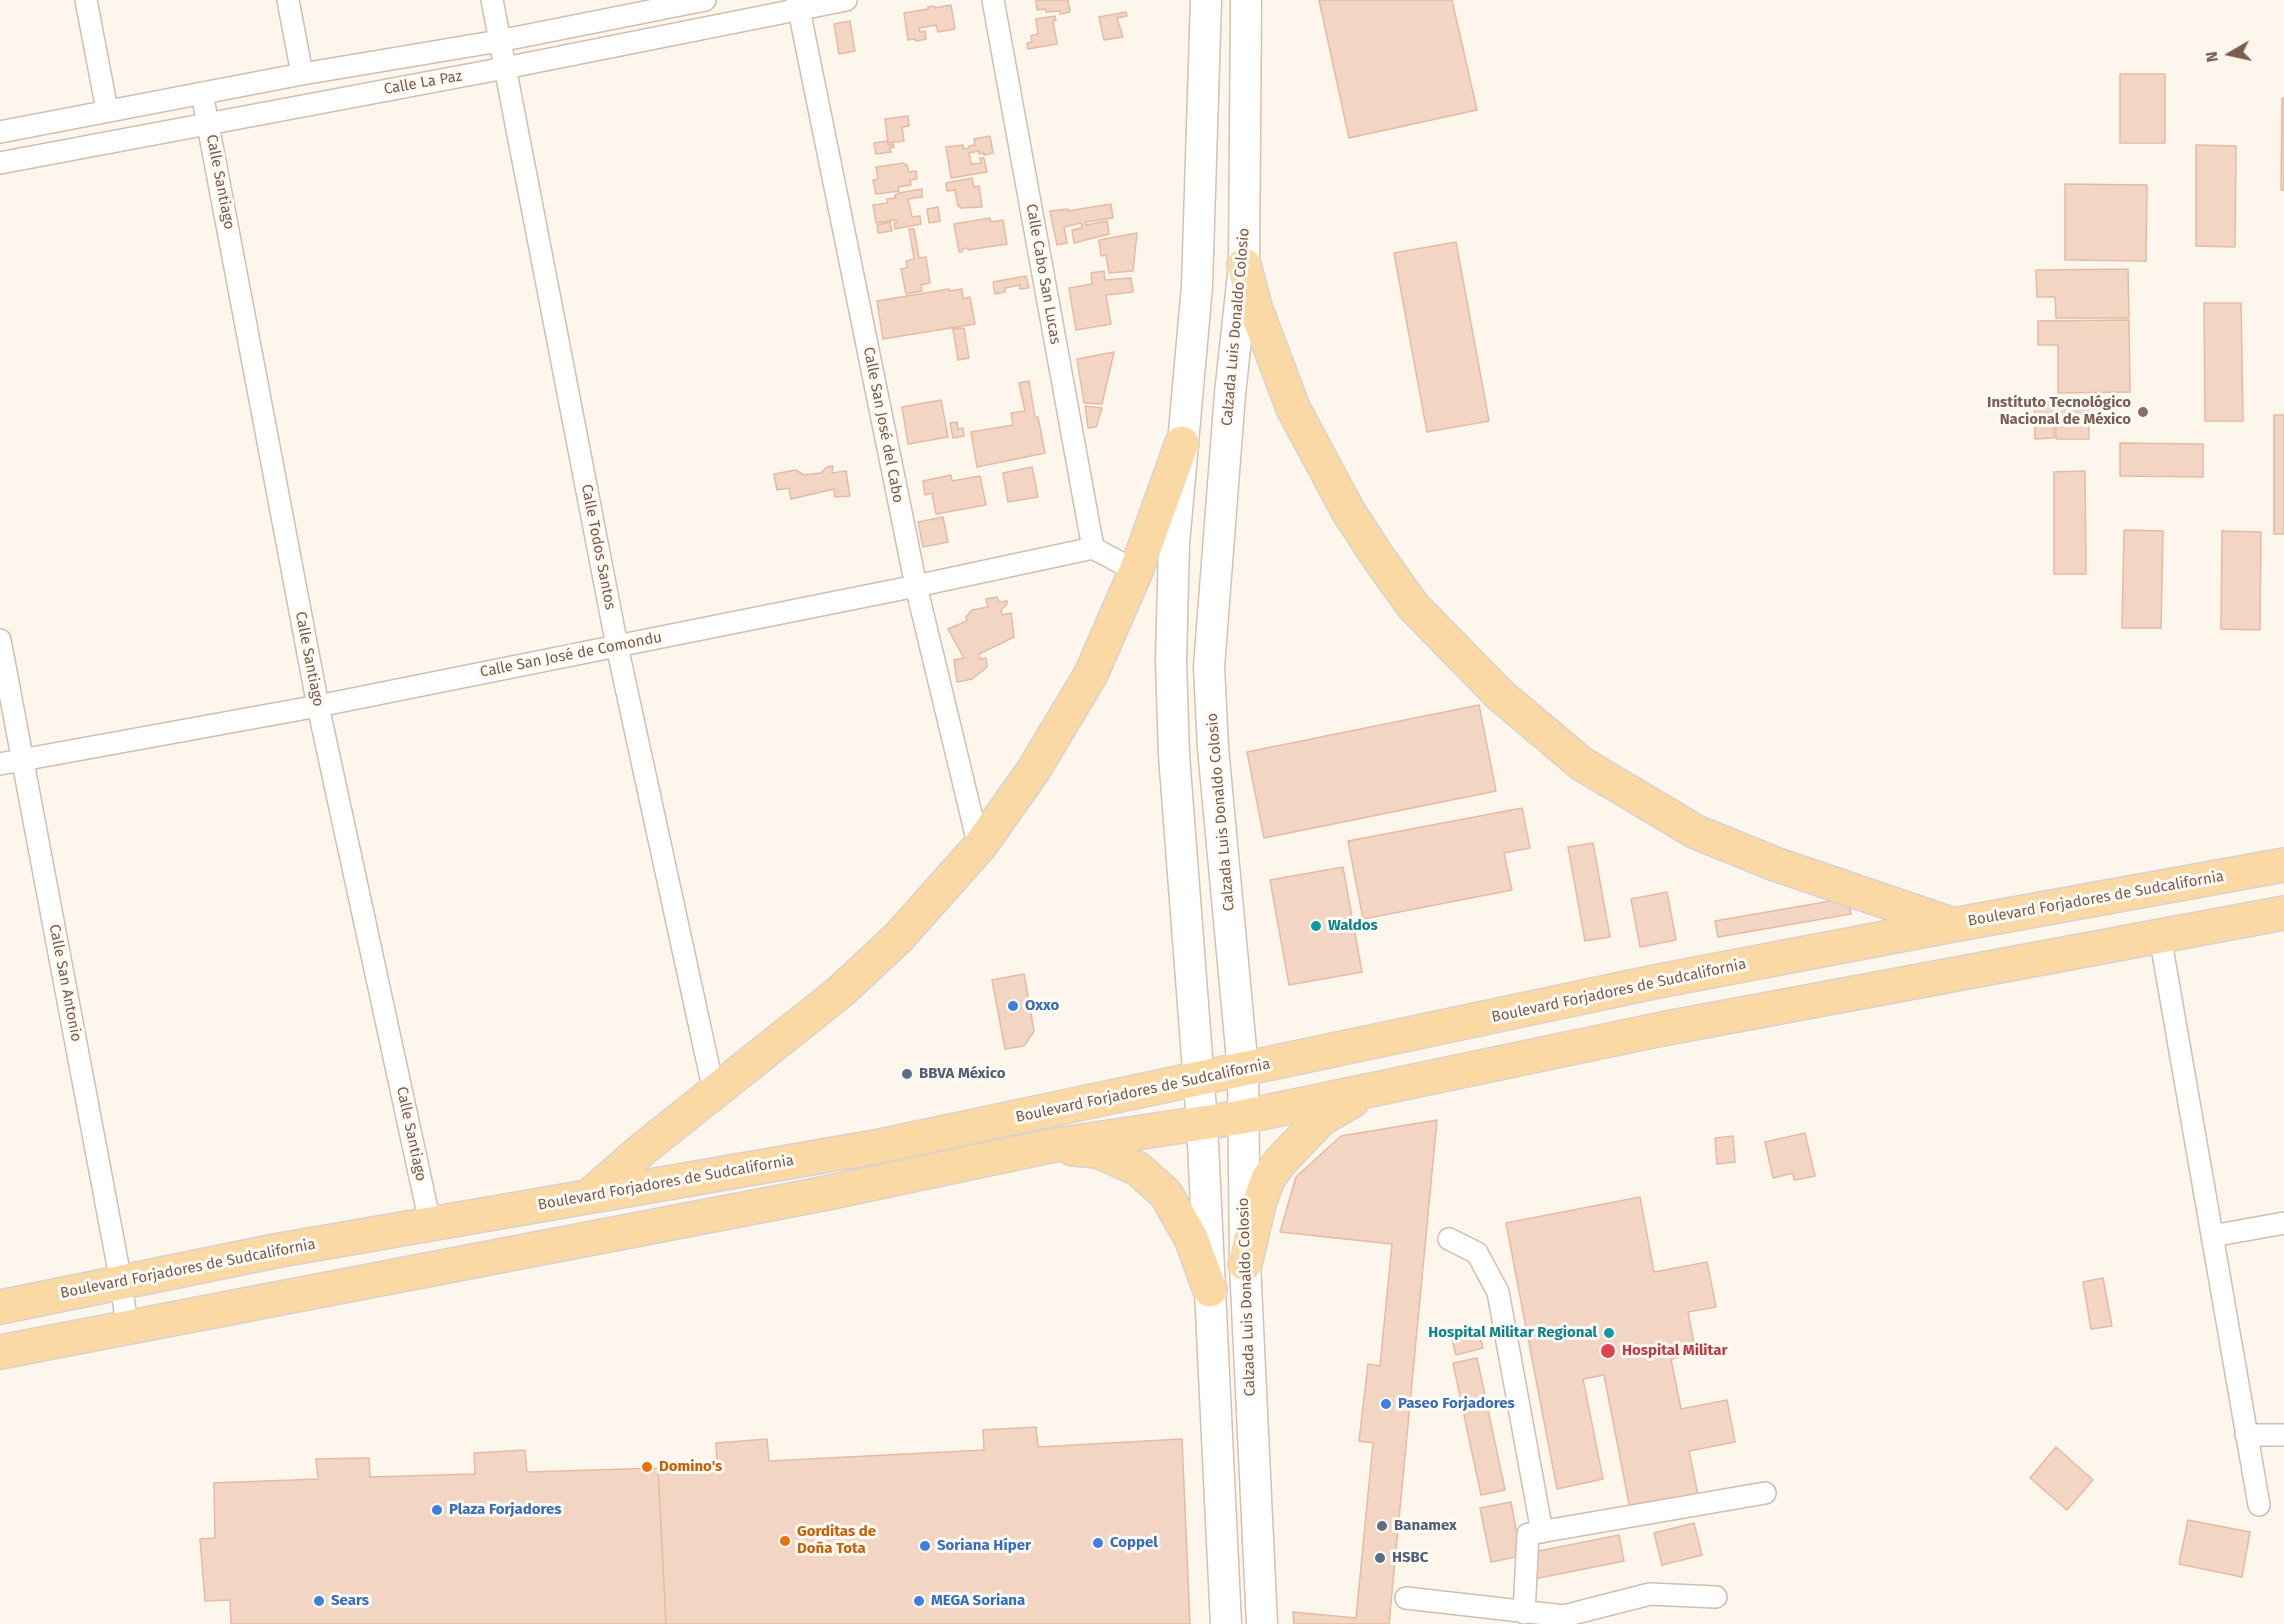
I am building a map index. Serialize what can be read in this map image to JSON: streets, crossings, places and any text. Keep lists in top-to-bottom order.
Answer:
{
  "streets": {
    "main road": ["Calzada Luis Donaldo Colosio", "Boulevard Forjadores de Sudcalifornia"],
    "street": [
      "Calle La Paz",
      "Calle Santiago",
      "Calle Cabo San Lucas",
      "Calle San José del Cabo",
      "Calle Todos Santos",
      "Calle San José de Comondu",
      "Calle San Antonio"
    ]
  },
  "crossings": [
    ["Calle La Paz", "Calle Santiago"],
    ["Calle La Paz", "Calle San José del Cabo"],
    ["Calle La Paz", "Calle Todos Santos"],
    ["Calle Santiago", "Calle San José de Comondu"],
    ["Calle Santiago", "Boulevard Forjadores de Sudcalifornia"],
    ["Calle Cabo San Lucas", "Calle San José de Comondu"],
    ["Calzada Luis Donaldo Colosio", "Boulevard Forjadores de Sudcalifornia"],
    ["Calle San José del Cabo", "Calle San José de Comondu"],
    ["Calle Todos Santos", "Calle San José de Comondu"],
    ["Calle San José de Comondu", "Calle San Antonio"],
    ["Boulevard Forjadores de Sudcalifornia", "Calle San Antonio"]
  ],
  "places": [
    "Instituto Tecnológico Nacional de México",
    "Waldos",
    "Oxxo",
    "BBVA México",
    "Hospital Militar Regional",
    "Hospital Militar",
    "Paseo Forjadores",
    "Domino's",
    "Plaza Forjadores",
    "Banamex",
    "Gorditas de Doña Tota",
    "Coppel",
    "Soriana Híper",
    "HSBC",
    "Sears",
    "MEGA Soriana"
  ],
  "north": "left"
}
